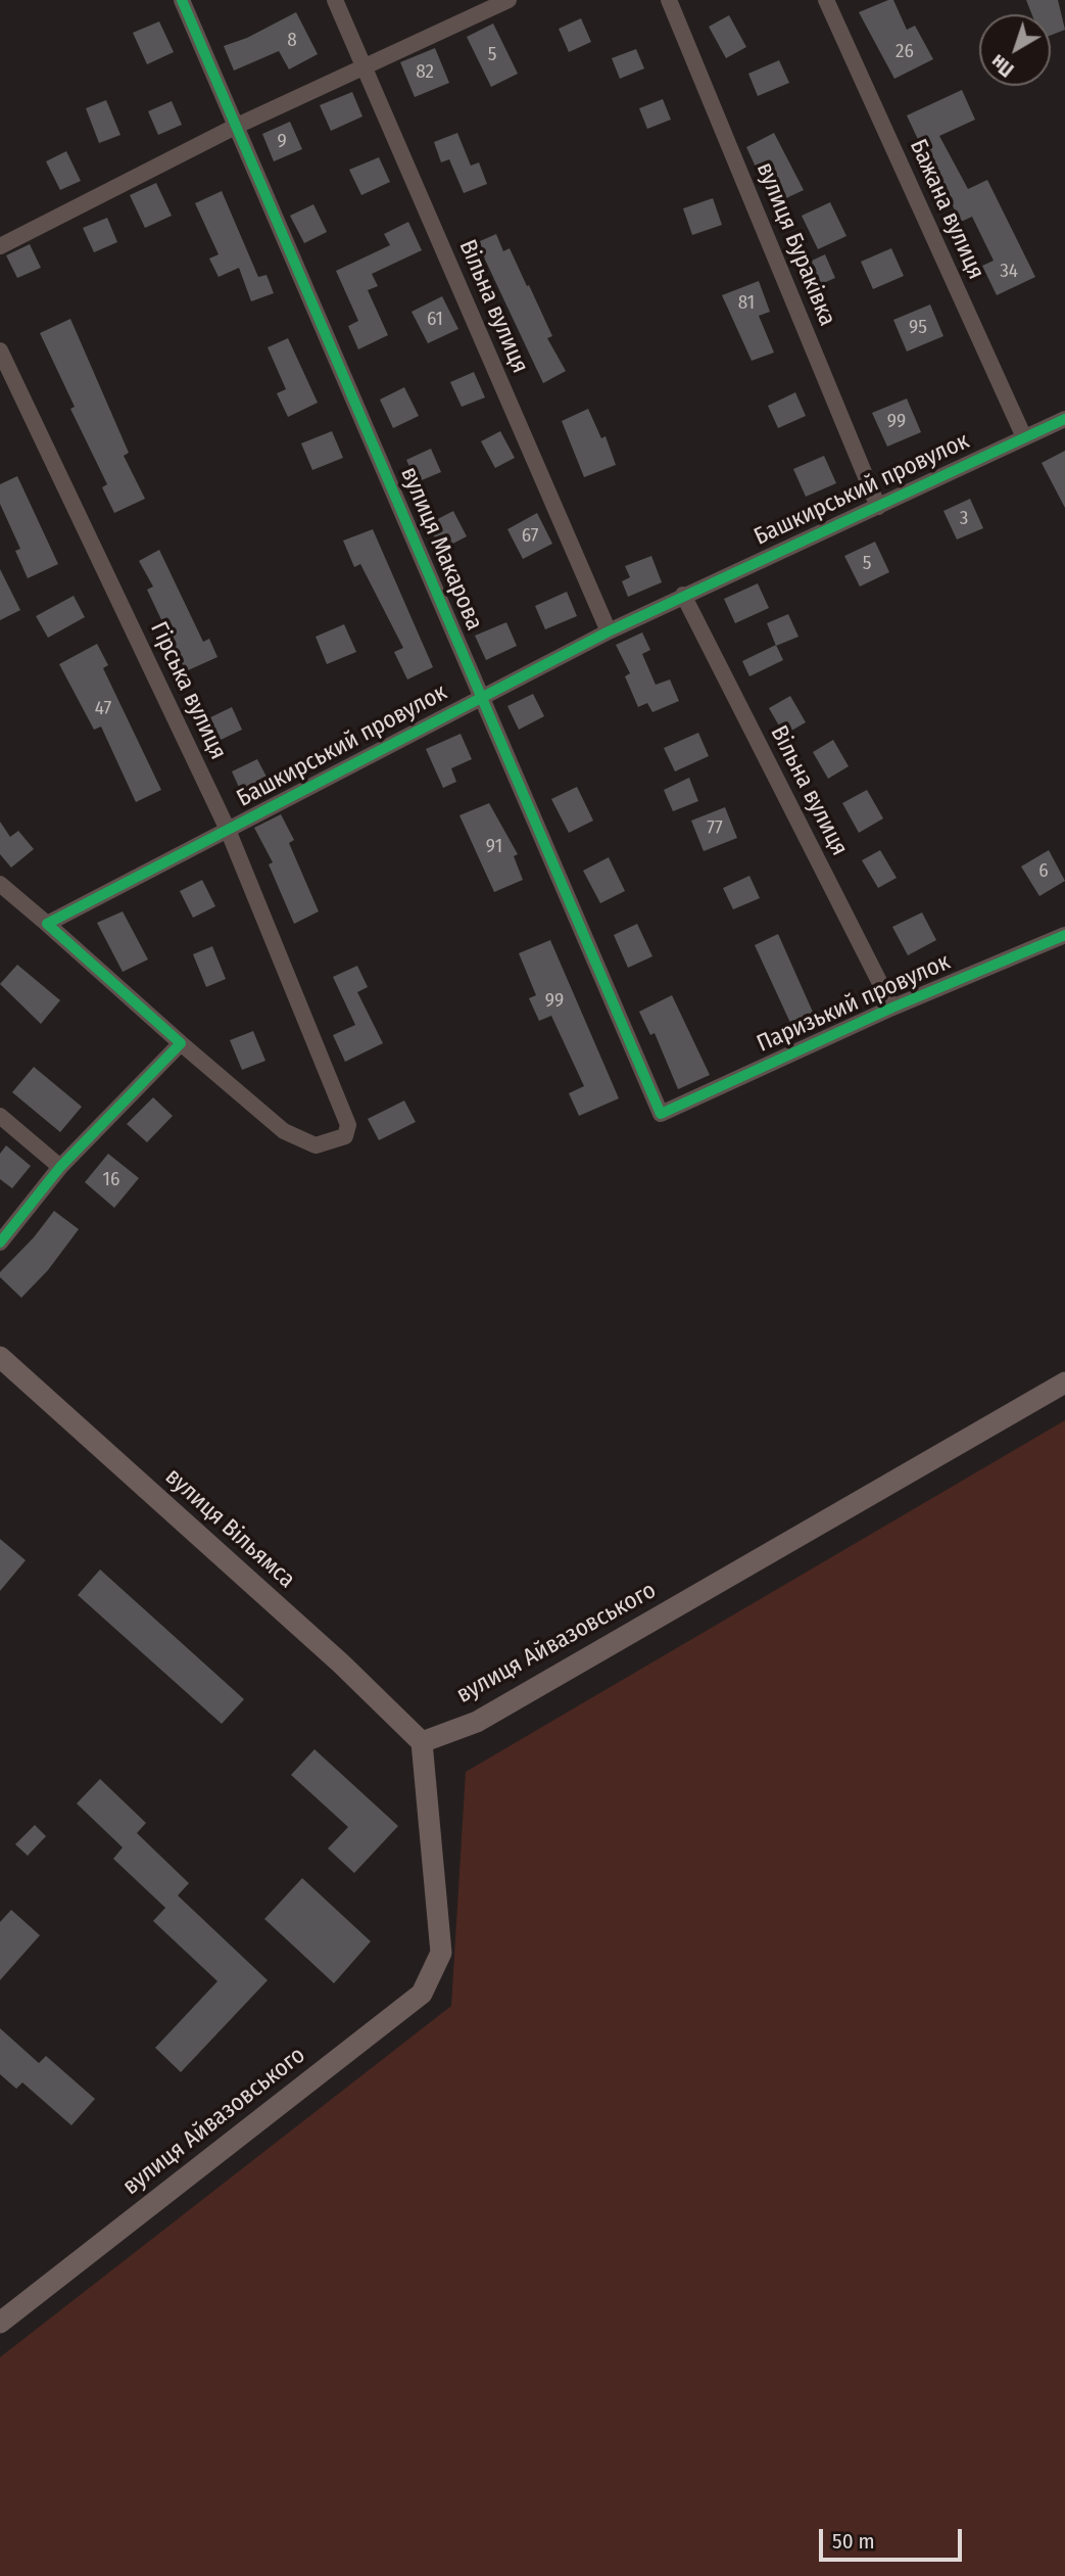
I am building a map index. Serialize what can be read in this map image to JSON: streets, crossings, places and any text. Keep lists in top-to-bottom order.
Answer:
{
  "streets": {
    "street": [
      "Бажана вулиця",
      "вулиця Бураківка",
      "Вільна вулиця",
      "Башкирський провулок",
      "вулиця Макарова",
      "Гірська вулиця",
      "Паризький провулок",
      "вулиця Вільямса",
      "вулиця Айвазовського"
    ]
  },
  "crossings": [
    ["Бажана вулиця", "Башкирський провулок"],
    ["вулиця Бураківка", "Башкирський провулок"],
    ["Вільна вулиця", "Башкирський провулок"],
    ["Вільна вулиця", "Паризький провулок"],
    ["Башкирський провулок", "вулиця Макарова"],
    ["Башкирський провулок", "Гірська вулиця"],
    ["вулиця Макарова", "Паризький провулок"],
    ["вулиця Вільямса", "вулиця Айвазовського"]
  ],
  "house_numbers": [
    "8",
    "26",
    "5",
    "82",
    "9",
    "34",
    "81",
    "61",
    "95",
    "99",
    "3",
    "67",
    "5",
    "47",
    "77",
    "91",
    "6",
    "99",
    "16"
  ],
  "scale_bar": "50 m",
  "north": "bottom left"
}
